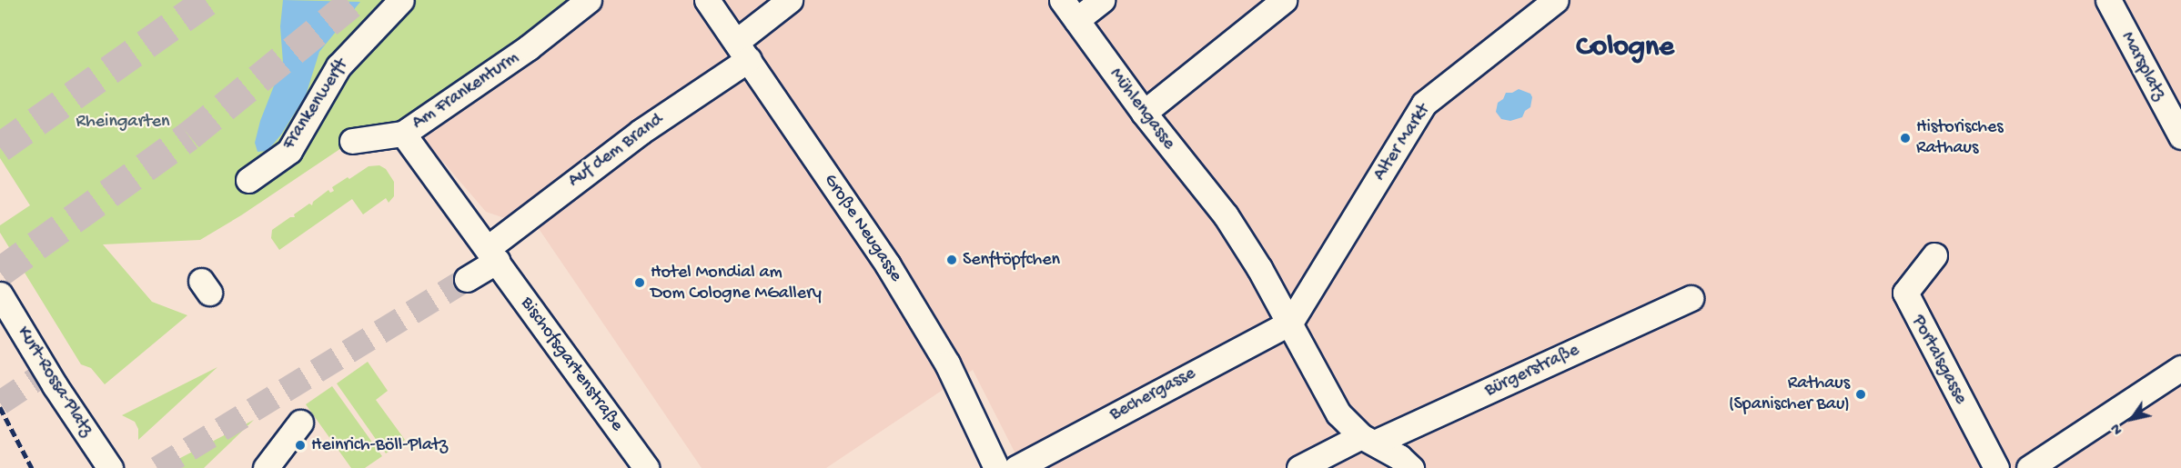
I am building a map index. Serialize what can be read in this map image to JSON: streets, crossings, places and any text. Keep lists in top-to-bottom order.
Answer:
{
  "streets": {
    "street": [
      "Marsplatz",
      "Am Frankenturm",
      "Frankenwerft",
      "Mühlengasse",
      "Alter Markt",
      "Auf dem Brand",
      "Große Neugasse",
      "Portalsgasse",
      "Bischofsgartenstraße",
      "Bürgerstraße",
      "Kurt-Rossa-Platz",
      "Bechergasse"
    ]
  },
  "crossings": [
    ["Am Frankenturm", "Bischofsgartenstraße"],
    ["Mühlengasse", "Alter Markt"],
    ["Mühlengasse", "Bechergasse"],
    ["Alter Markt", "Bechergasse"],
    ["Auf dem Brand", "Große Neugasse"],
    ["Auf dem Brand", "Bischofsgartenstraße"]
  ],
  "districts": ["Cologne"],
  "parks": ["Rheingarten"],
  "places": [
    "Historisches Rathaus",
    "Senftöpfchen",
    "Hotel Mondial am Dom Cologne MGallery",
    "Rathaus (Spanischer Bau)",
    "Heinrich-Böll-Platz"
  ],
  "north": "bottom left"
}
